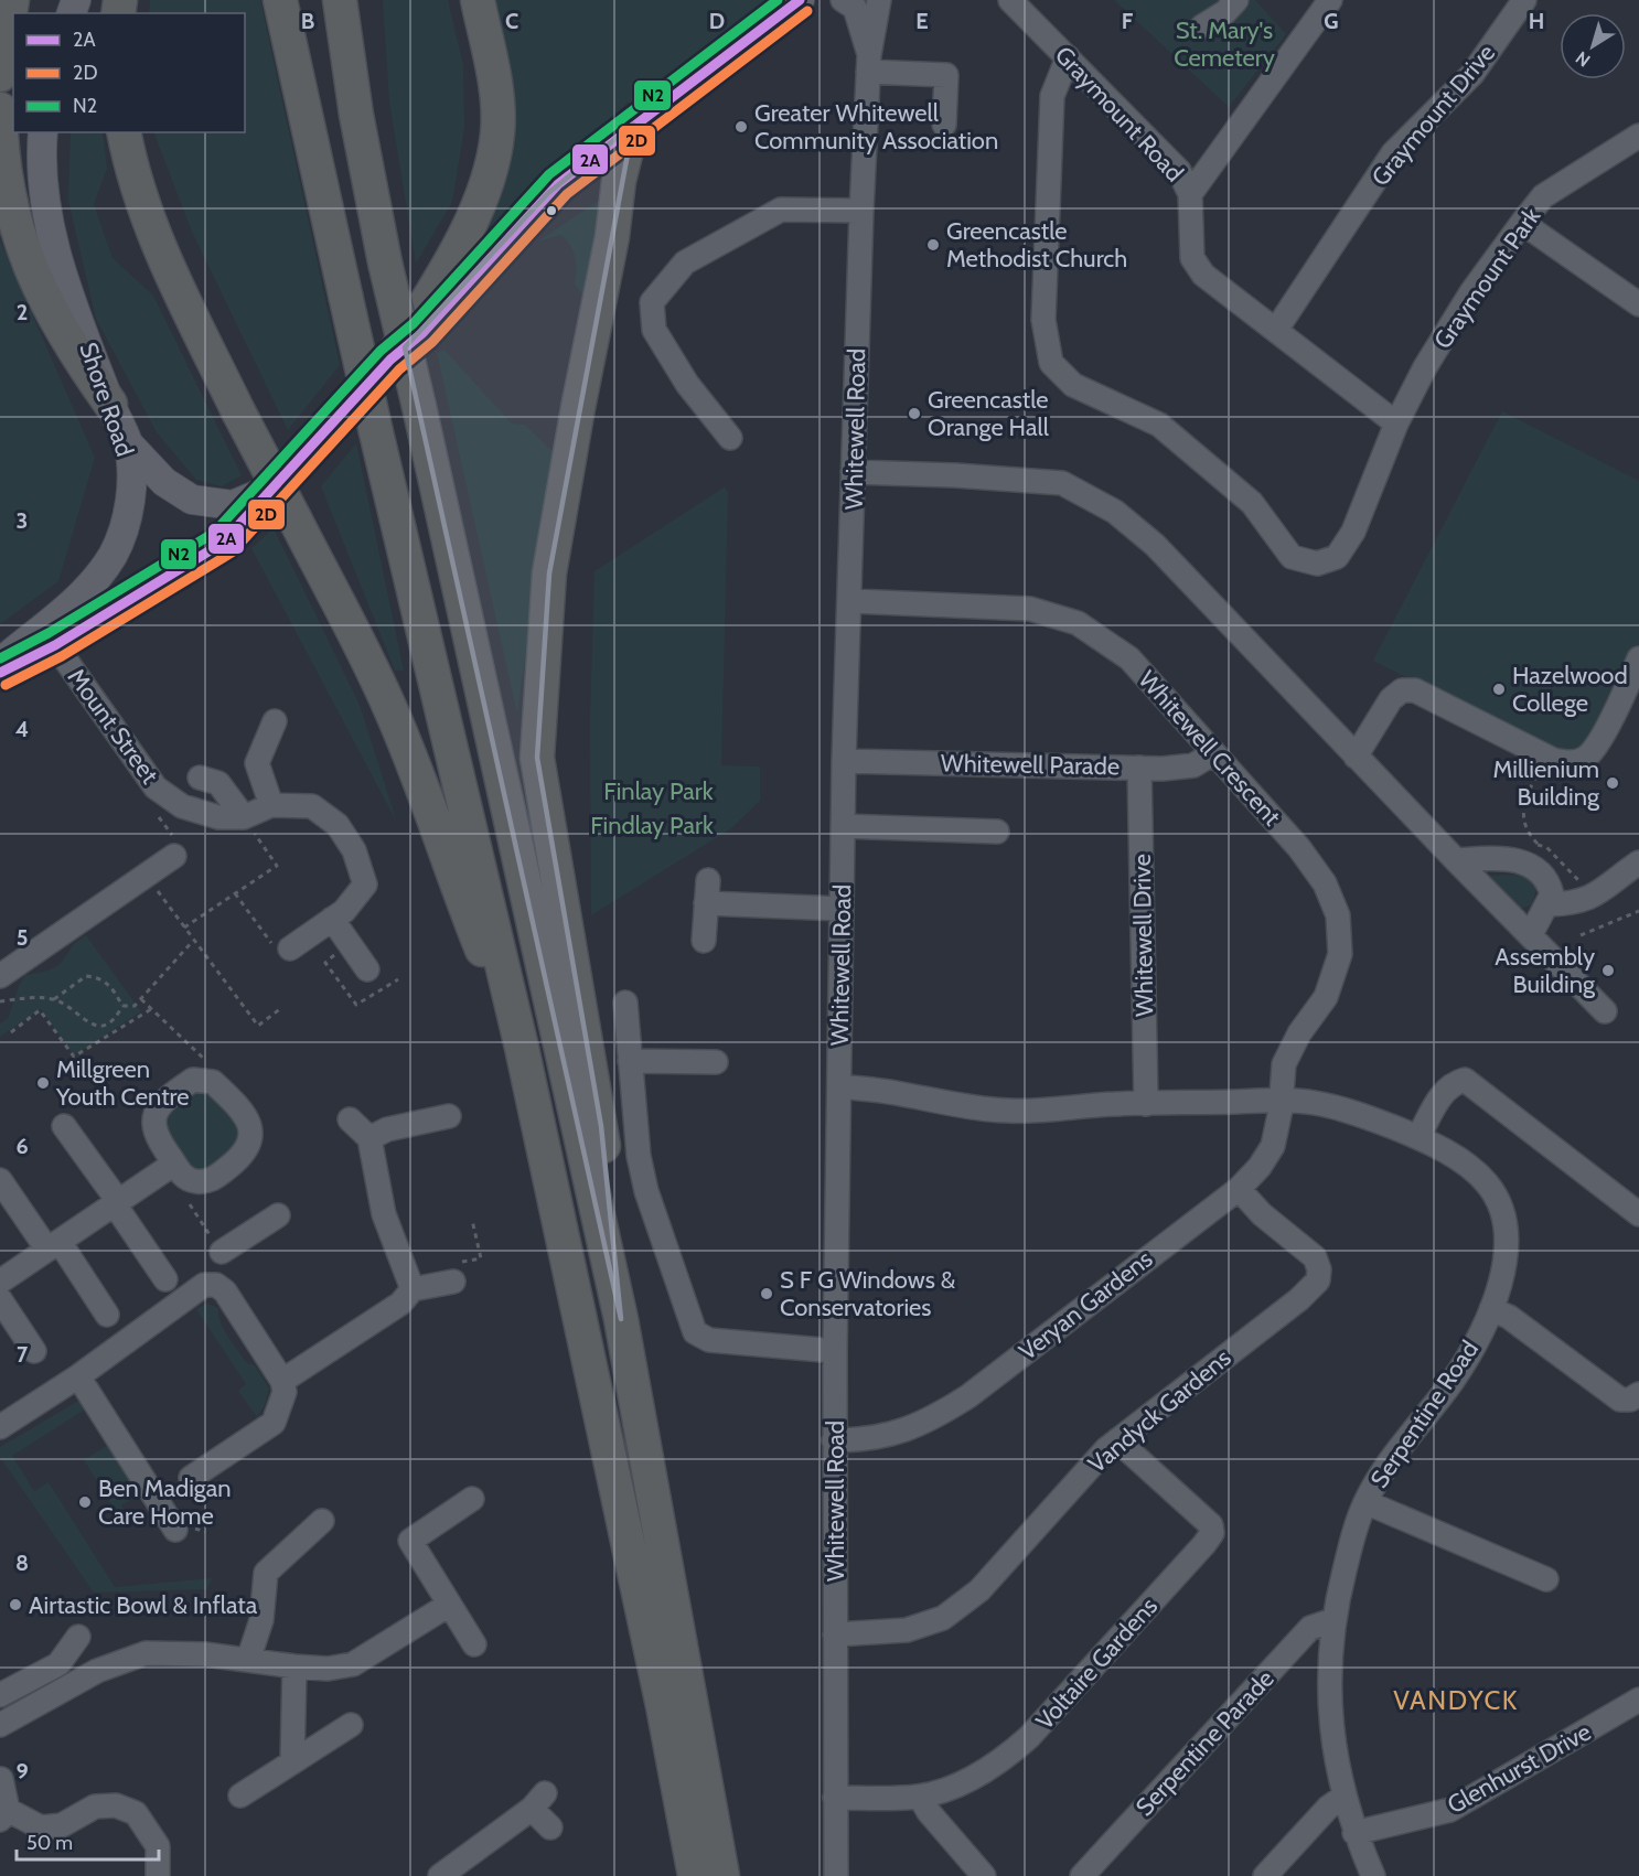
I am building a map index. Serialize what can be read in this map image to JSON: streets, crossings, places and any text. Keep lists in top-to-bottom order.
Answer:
{
  "streets": {
    "main road": ["Shore Road"],
    "street": [
      "Graymount Road",
      "Graymount Drive",
      "Graymount Park",
      "Whitewell Road",
      "Mount Street",
      "Whitewell Crescent",
      "Whitewell Parade",
      "Whitewell Drive",
      "Veryan Gardens",
      "Vandyck Gardens",
      "Serpentine Road",
      "Voltaire Gardens",
      "Serpentine Parade",
      "Glenhurst Drive"
    ]
  },
  "crossings": [
    ["Graymount Road", "Graymount Drive"],
    ["Graymount Road", "Graymount Park"],
    ["Shore Road", "Mount Street"],
    ["Whitewell Road", "Whitewell Crescent"],
    ["Whitewell Road", "Whitewell Parade"],
    ["Whitewell Road", "Veryan Gardens"],
    ["Whitewell Road", "Vandyck Gardens"],
    ["Whitewell Road", "Serpentine Road"],
    ["Whitewell Road", "Voltaire Gardens"],
    ["Whitewell Crescent", "Whitewell Parade"],
    ["Whitewell Crescent", "Veryan Gardens"],
    ["Whitewell Crescent", "Serpentine Road"],
    ["Whitewell Parade", "Whitewell Drive"],
    ["Whitewell Drive", "Serpentine Road"],
    ["Veryan Gardens", "Vandyck Gardens"],
    ["Veryan Gardens", "Serpentine Road"],
    ["Vandyck Gardens", "Voltaire Gardens"],
    ["Serpentine Road", "Serpentine Parade"],
    ["Serpentine Road", "Glenhurst Drive"]
  ],
  "districts": ["VANDYCK"],
  "parks": ["St. Mary's Cemetery", "Finlay Park", "Findlay Park"],
  "places": [
    "Greater Whitewell Community Association",
    "Greencastle Methodist Church",
    "Greencastle Orange Hall",
    "Hazelwood College",
    "Millienium Building",
    "Assembly Building",
    "Millgreen Youth Centre",
    "S F G Windows & Conservatories",
    "Ben Madigan Care Home",
    "Airtastic Bowl & Inflata"
  ],
  "lines": ["transit line 2A", "transit line N2", "transit line 2D"],
  "legend": ["2A", "2D", "N2"],
  "scale_bar": "50 m",
  "north": "bottom left",
  "grid": {
    "columns": [
      "B",
      "C",
      "D",
      "E",
      "F",
      "G",
      "H"
    ],
    "rows": [
      "2",
      "3",
      "4",
      "5",
      "6",
      "7",
      "8",
      "9"
    ]
  }
}
